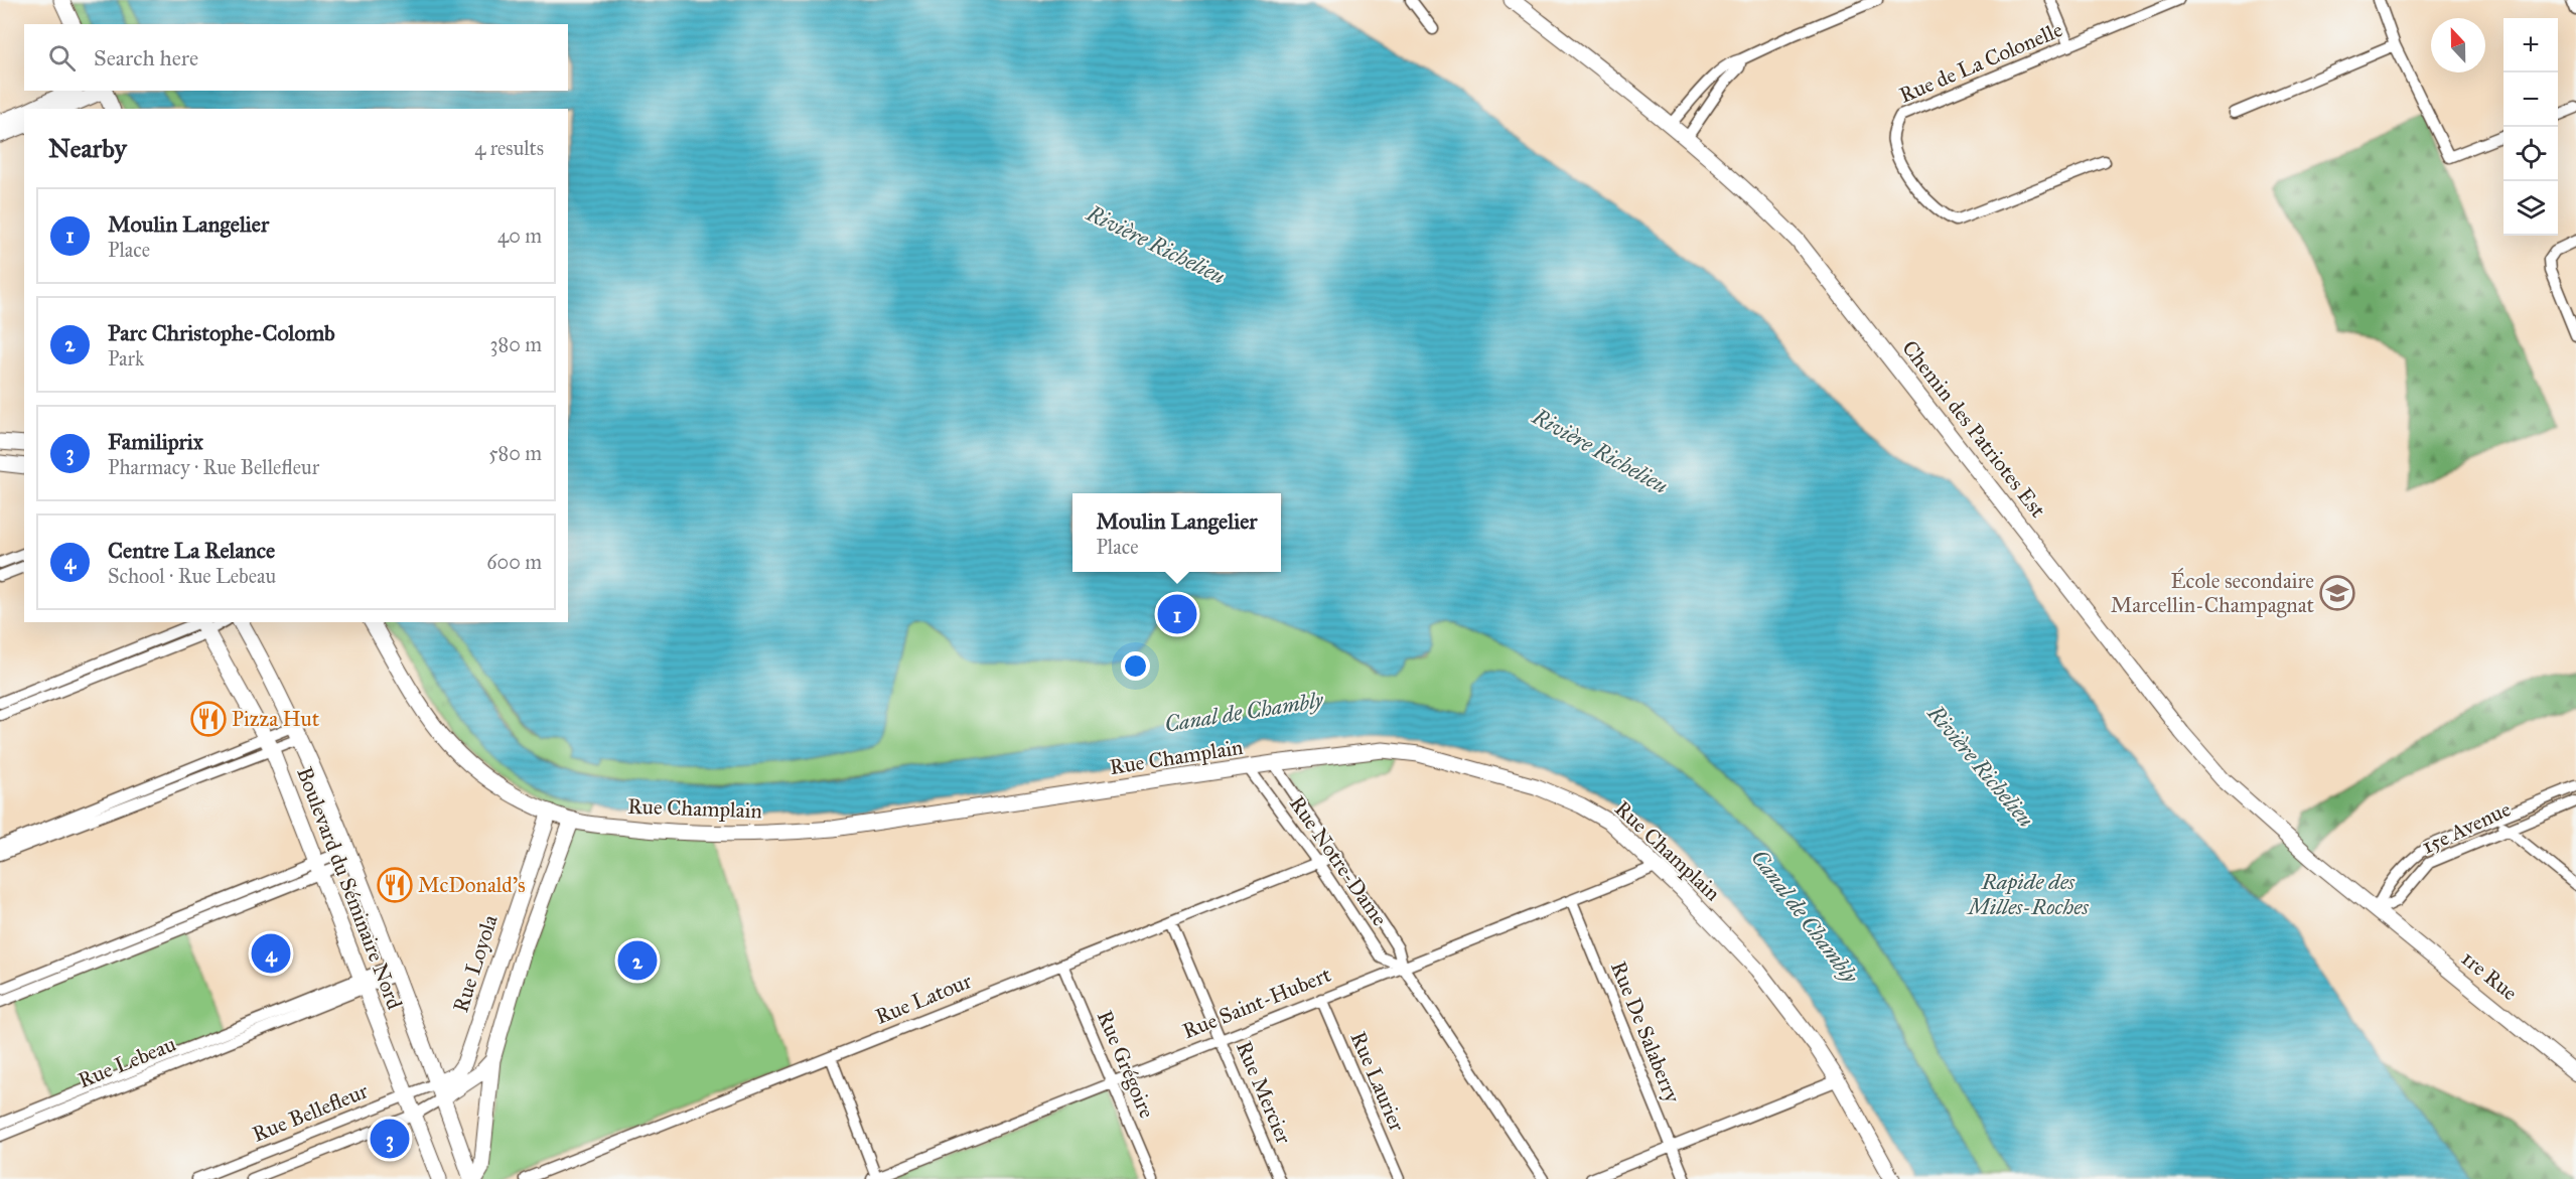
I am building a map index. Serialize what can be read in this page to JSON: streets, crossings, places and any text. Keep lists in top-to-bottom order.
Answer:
{
  "streets": {
    "street": [
      "Rue de La Colonelle",
      "Chemin des Patriotes Est",
      "Rue Champlain",
      "15e Avenue",
      "Rue Notre-Dame",
      "Boulevard du Séminaire Nord",
      "Rue Loyola",
      "1re Rue",
      "Rue Latour",
      "Rue Saint-Hubert",
      "Rue De Salaberry",
      "Rue Lebeau",
      "Rue Grégoire",
      "Rue Laurier",
      "Rue Mercier",
      "Rue Bellefleur"
    ]
  },
  "crossings": [
    ["Chemin des Patriotes Est", "15e Avenue"],
    ["Chemin des Patriotes Est", "1re Rue"],
    ["Rue Champlain", "Rue Notre-Dame"],
    ["Rue Champlain", "Rue Loyola"],
    ["Rue Champlain", "Rue Saint-Hubert"],
    ["15e Avenue", "1re Rue"],
    ["Rue Notre-Dame", "Rue Latour"],
    ["Rue Notre-Dame", "Rue Saint-Hubert"],
    ["Boulevard du Séminaire Nord", "Rue Loyola"],
    ["Boulevard du Séminaire Nord", "Rue Lebeau"],
    ["Boulevard du Séminaire Nord", "Rue Bellefleur"],
    ["Rue Loyola", "Rue Bellefleur"],
    ["Rue Latour", "Rue Grégoire"],
    ["Rue Latour", "Rue Mercier"],
    ["Rue Saint-Hubert", "Rue De Salaberry"],
    ["Rue Saint-Hubert", "Rue Grégoire"],
    ["Rue Saint-Hubert", "Rue Laurier"],
    ["Rue Saint-Hubert", "Rue Mercier"]
  ],
  "water": ["Rivière Richelieu", "Canal de Chambly", "Rapide des Milles-Roches"],
  "places": {
    "school or university": ["École secondaire Marcellin-Champagnat"],
    "restaurant": ["Pizza Hut", "McDonald's"]
  },
  "north": "top",
  "page": {
    "map_buttons": ["+", "−"],
    "search": "Search here",
    "heading": ["Nearby", "4 results"],
    "list": [
      {
        "mark": "1",
        "name": "Moulin Langelier",
        "note": "Place",
        "value": "40 m"
      },
      {
        "mark": "2",
        "name": "Parc Christophe-Colomb",
        "note": "Park",
        "value": "380 m"
      },
      {
        "mark": "3",
        "name": "Familiprix",
        "note": "Pharmacy · Rue Bellefleur",
        "value": "580 m"
      },
      {
        "mark": "4",
        "name": "Centre La Relance",
        "note": "School · Rue Lebeau",
        "value": "600 m"
      }
    ],
    "popup": ["Moulin Langelier", "Place"],
    "pins": [
      "1",
      "4",
      "2",
      "3"
    ]
  }
}
